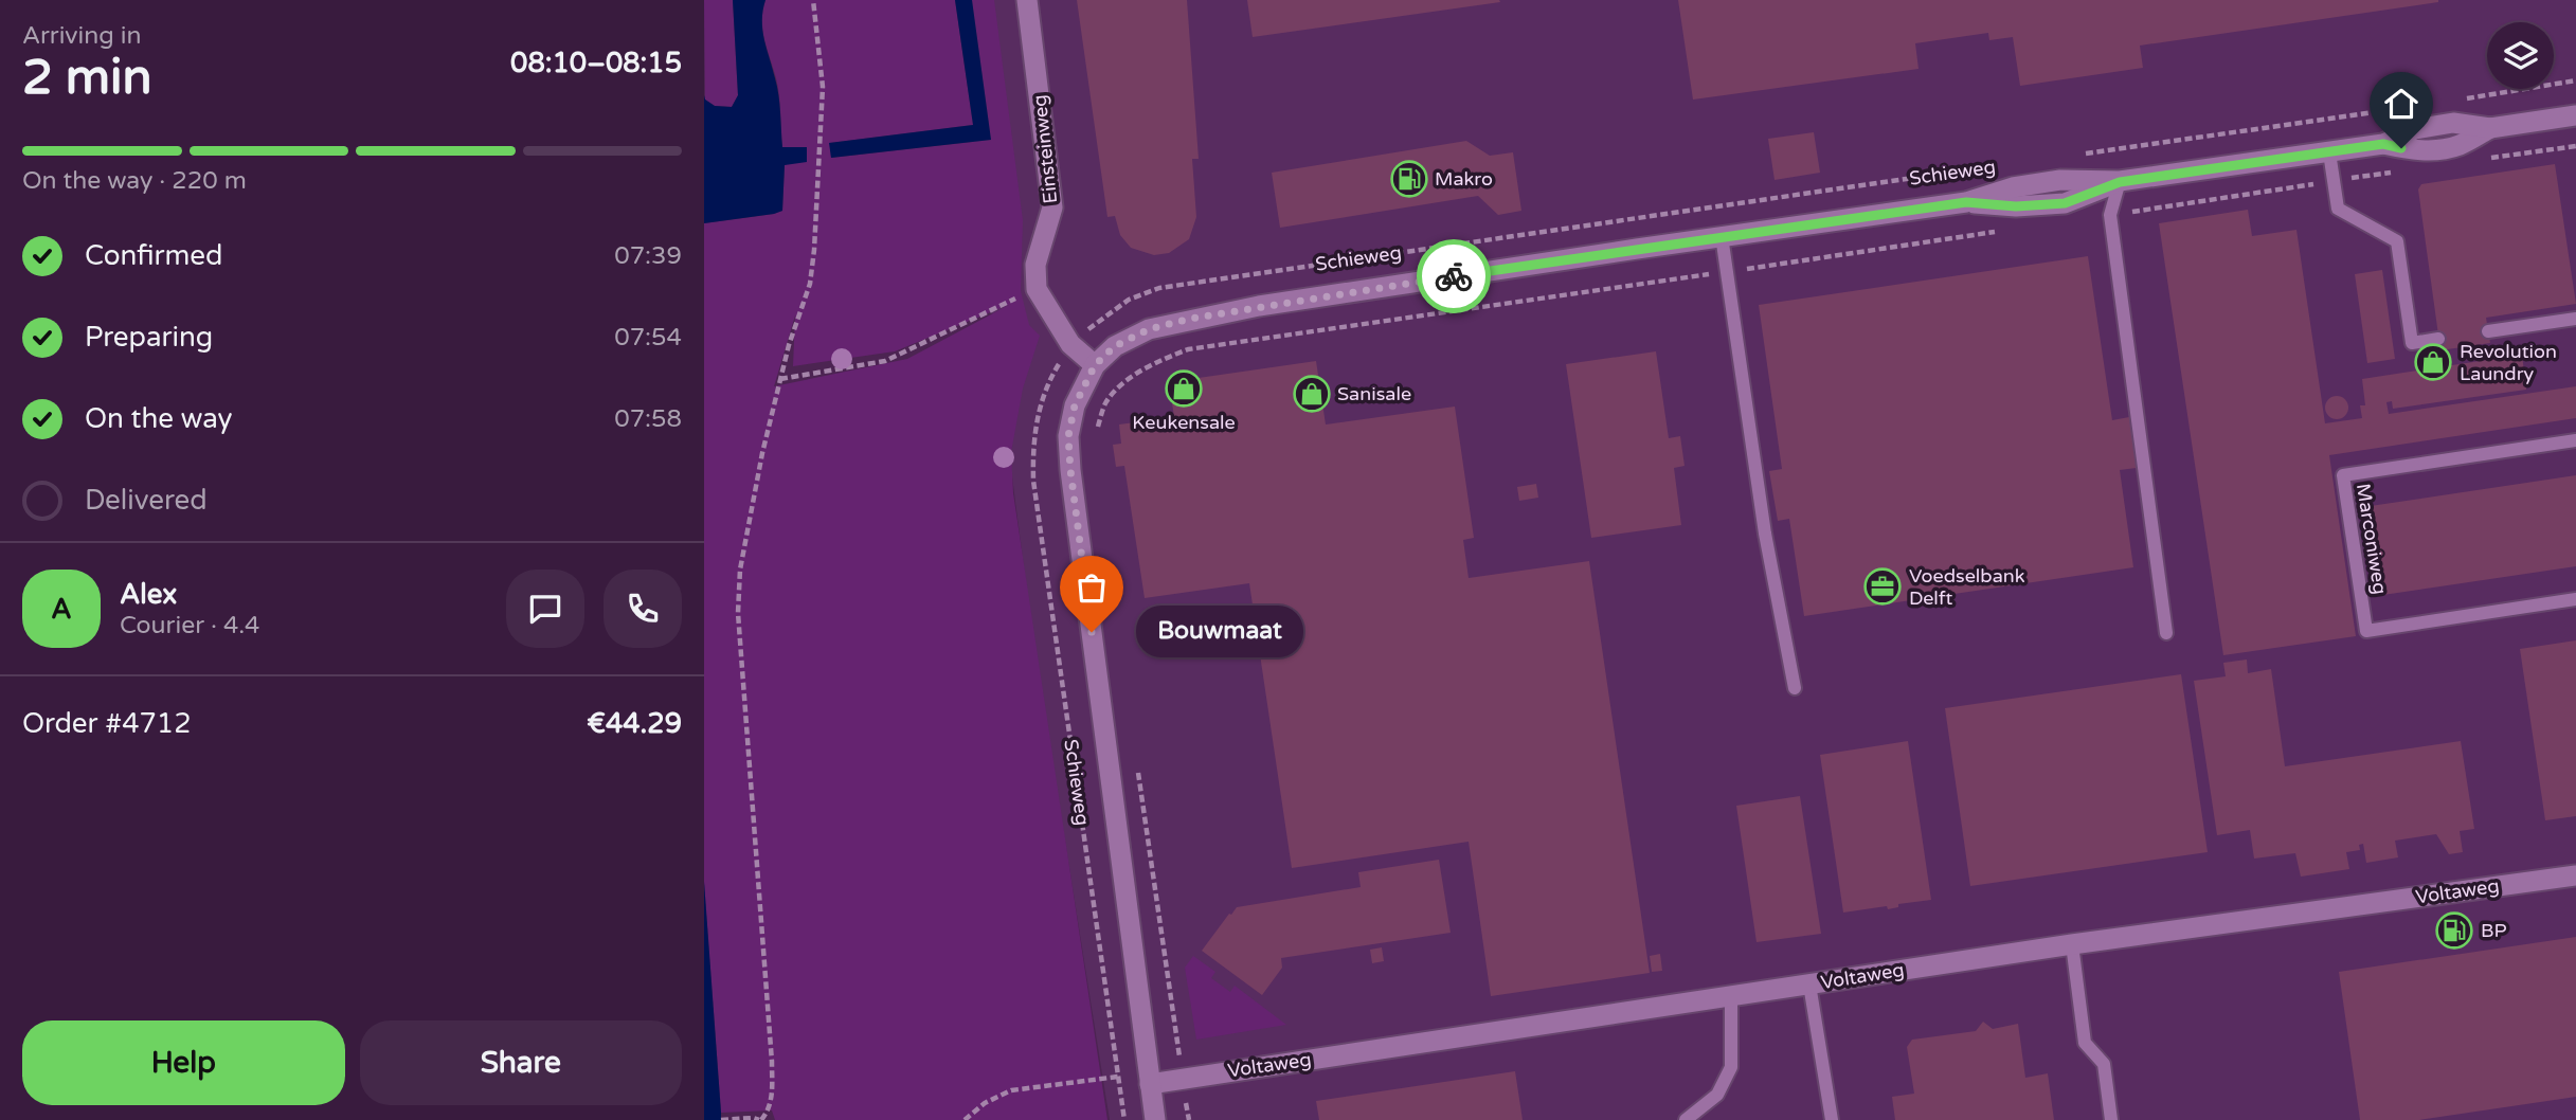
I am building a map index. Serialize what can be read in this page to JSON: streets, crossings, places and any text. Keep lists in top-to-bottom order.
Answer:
{
  "streets": {
    "street": ["Einsteinweg", "Schieweg", "Voltaweg"],
    "lane": ["Marconiweg"]
  },
  "crossings": [
    ["Schieweg", "Voltaweg"]
  ],
  "places": {
    "fuel station": ["Makro", "BP"],
    "shop": ["Revolution Laundry", "Keukensale", "Sanisale"],
    "office": ["Voedselbank Delft"],
    "other": ["Bouwmaat"]
  },
  "page": {
    "heading": ["2 min", "Arriving in", "08:10–08:15"],
    "panel": [
      "Alex",
      "Courier · 4.4",
      "Order #4712",
      "€44.29"
    ],
    "bar": "On the way · 220 m",
    "list": [
      ["Confirmed", "07:39"],
      ["Preparing", "07:54"],
      ["On the way", "07:58"],
      "Delivered"
    ],
    "round": "A",
    "bubble": "Bouwmaat",
    "buttons": ["Help", "Share"]
  }
}
